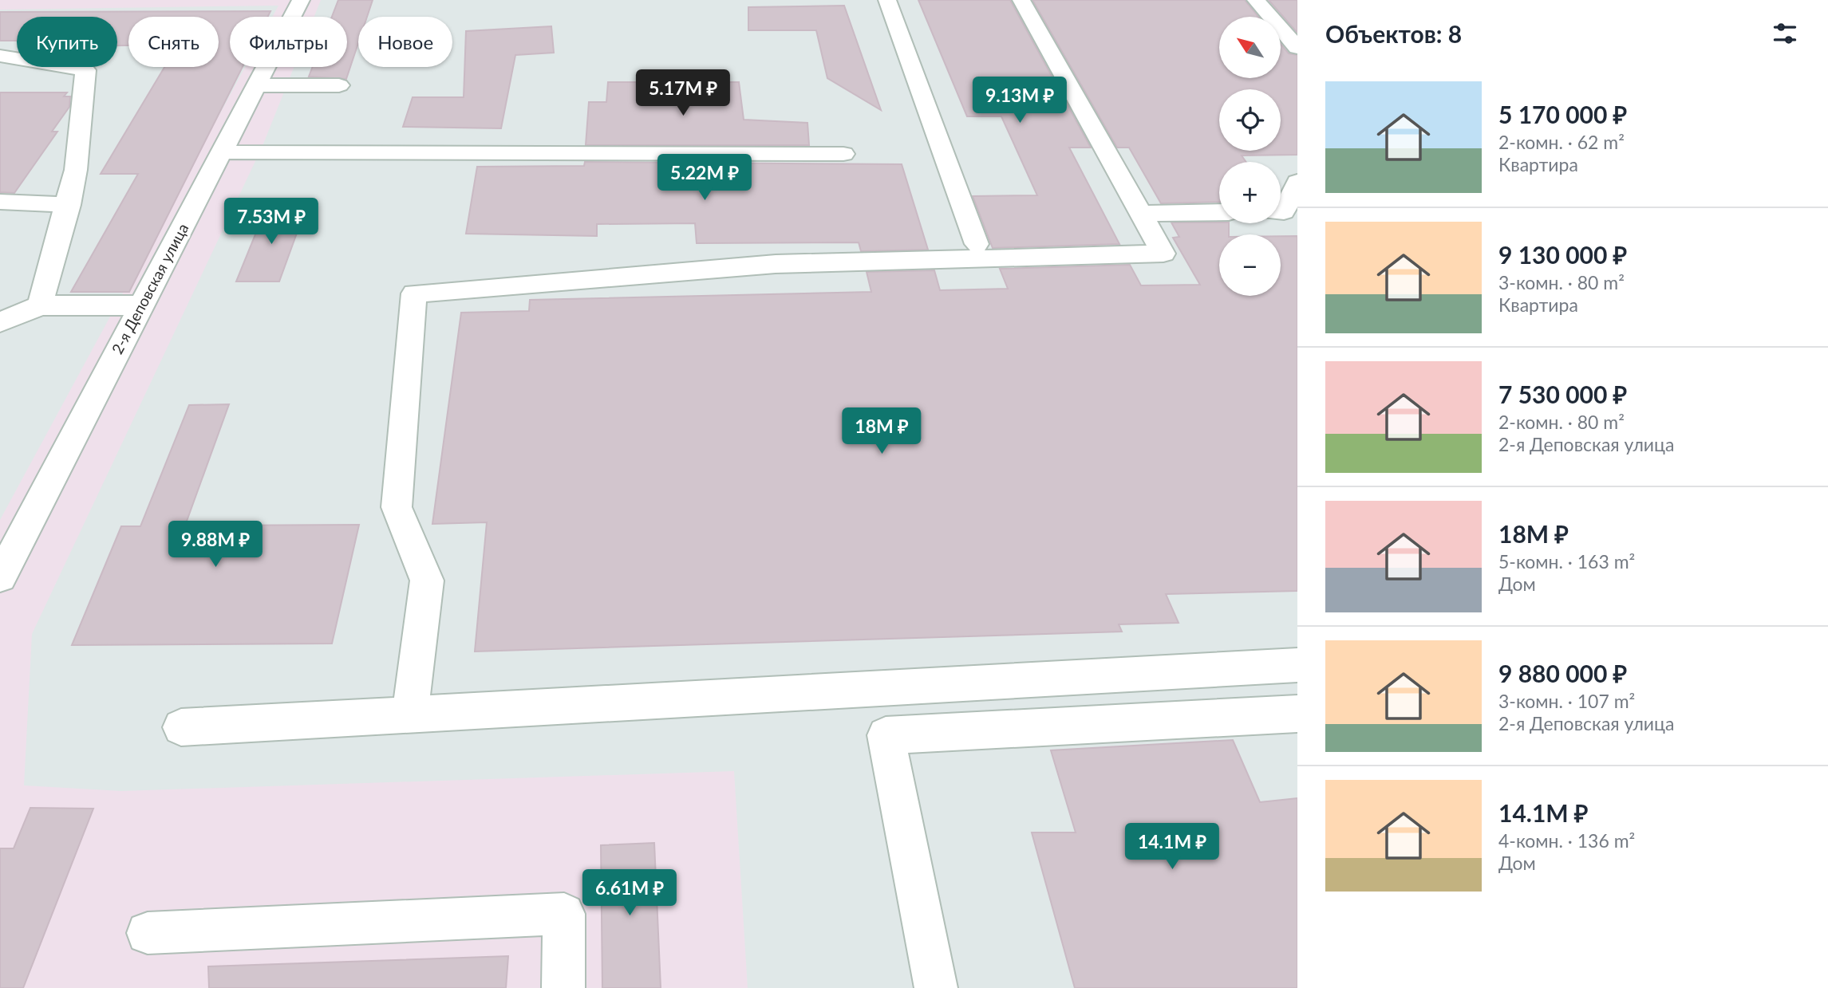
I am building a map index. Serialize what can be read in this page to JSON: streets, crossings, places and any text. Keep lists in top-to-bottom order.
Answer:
{
  "streets": {
    "street": ["2-я Деповская улица"]
  },
  "north": "top left",
  "page": {
    "heading": "Объектов: 8",
    "map_buttons": ["+", "−"],
    "chip": [
      "Купить",
      "Снять",
      "Фильтры",
      "Новое"
    ],
    "list": [
      {
        "name": "5 170 000 ₽",
        "note": "2-комн. · 62 m² · Квартира"
      },
      {
        "name": "9 130 000 ₽",
        "note": "3-комн. · 80 m² · Квартира"
      },
      {
        "name": "7 530 000 ₽",
        "note": "2-комн. · 80 m² · 2-я Деповская улица"
      },
      {
        "name": "18M ₽",
        "note": "5-комн. · 163 m² · Дом"
      },
      {
        "name": "9 880 000 ₽",
        "note": "3-комн. · 107 m² · 2-я Деповская улица"
      },
      {
        "name": "14.1M ₽",
        "note": "4-комн. · 136 m² · Дом"
      }
    ],
    "price": [
      "5.17M ₽",
      "9.13M ₽",
      "5.22M ₽",
      "7.53M ₽",
      "18M ₽",
      "9.88M ₽",
      "14.1M ₽",
      "6.61M ₽"
    ]
  }
}
